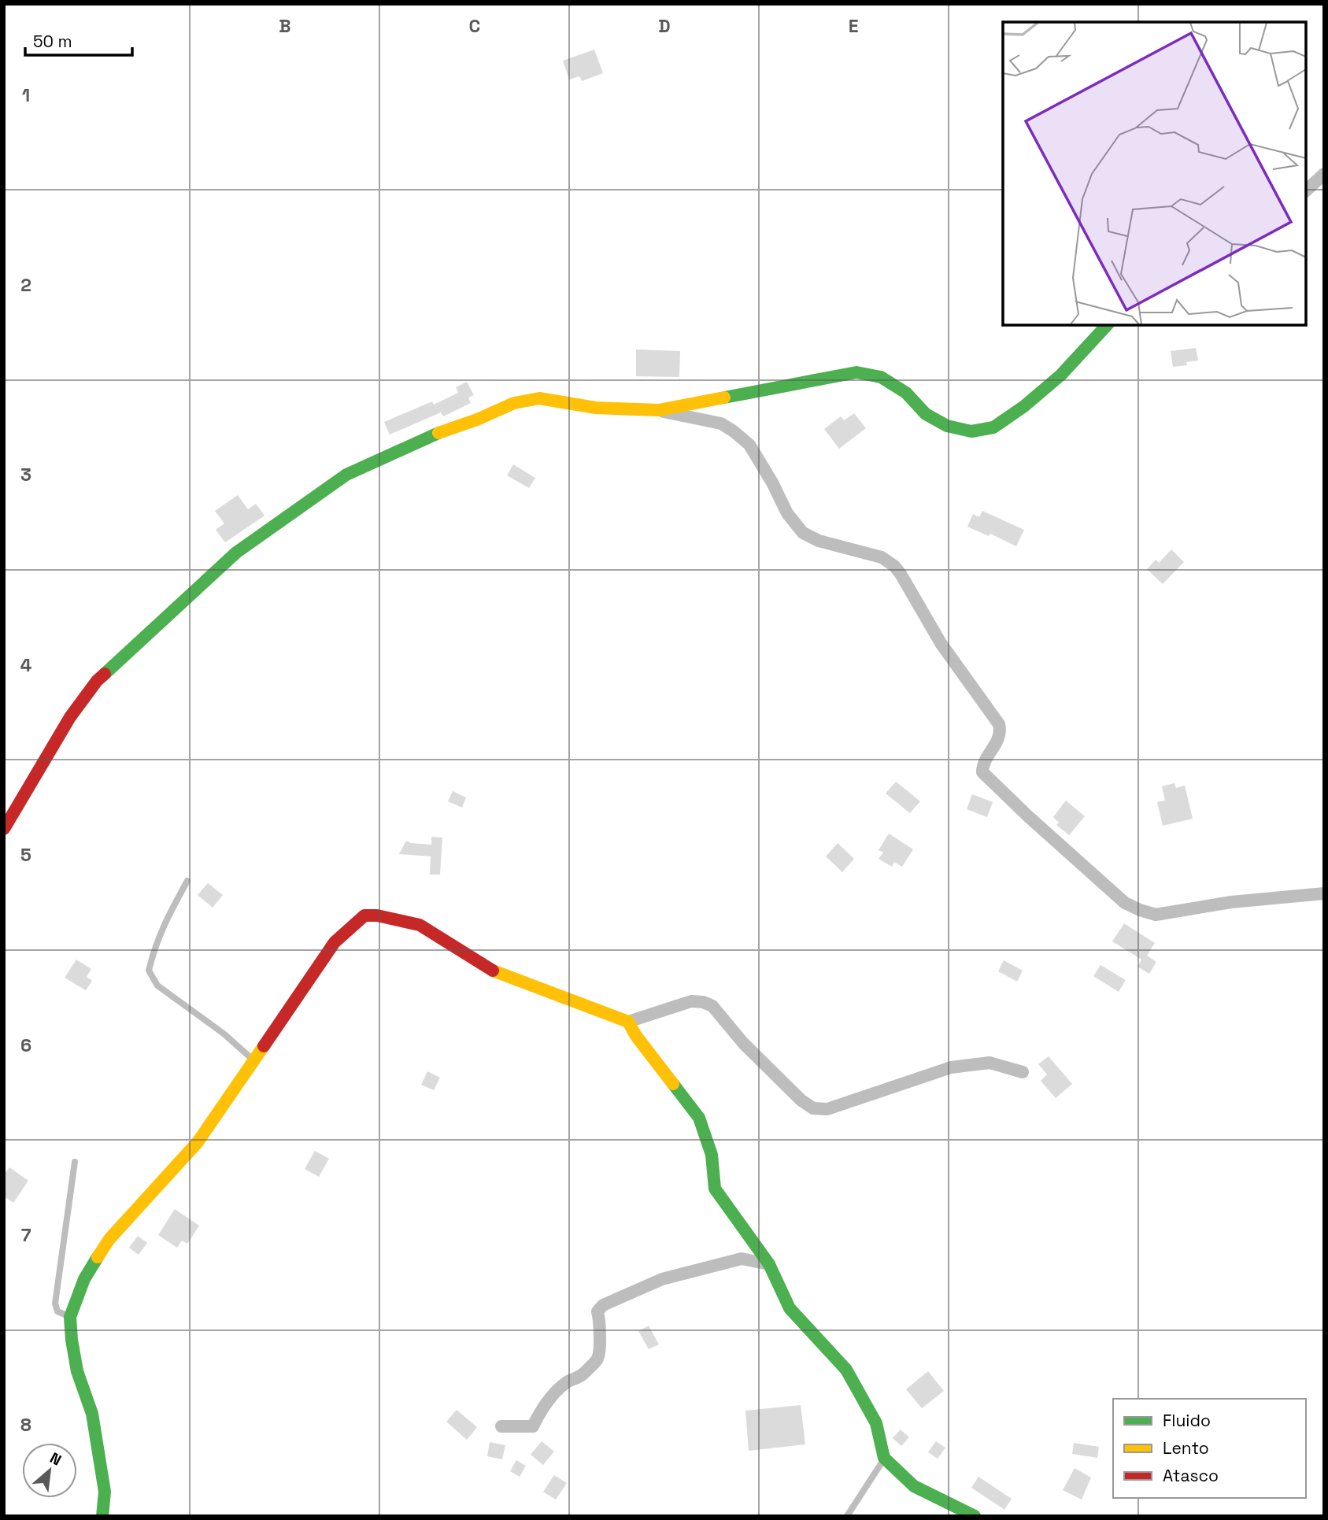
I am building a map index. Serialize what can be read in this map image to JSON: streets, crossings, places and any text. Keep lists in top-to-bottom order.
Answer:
{
  "legend": ["Fluido", "Lento", "Atasco"],
  "scale_bar": "50 m",
  "north": "top right",
  "grid": {
    "columns": [
      "B",
      "C",
      "D",
      "E"
    ],
    "rows": [
      "1",
      "2",
      "3",
      "4",
      "5",
      "6",
      "7",
      "8"
    ]
  }
}
